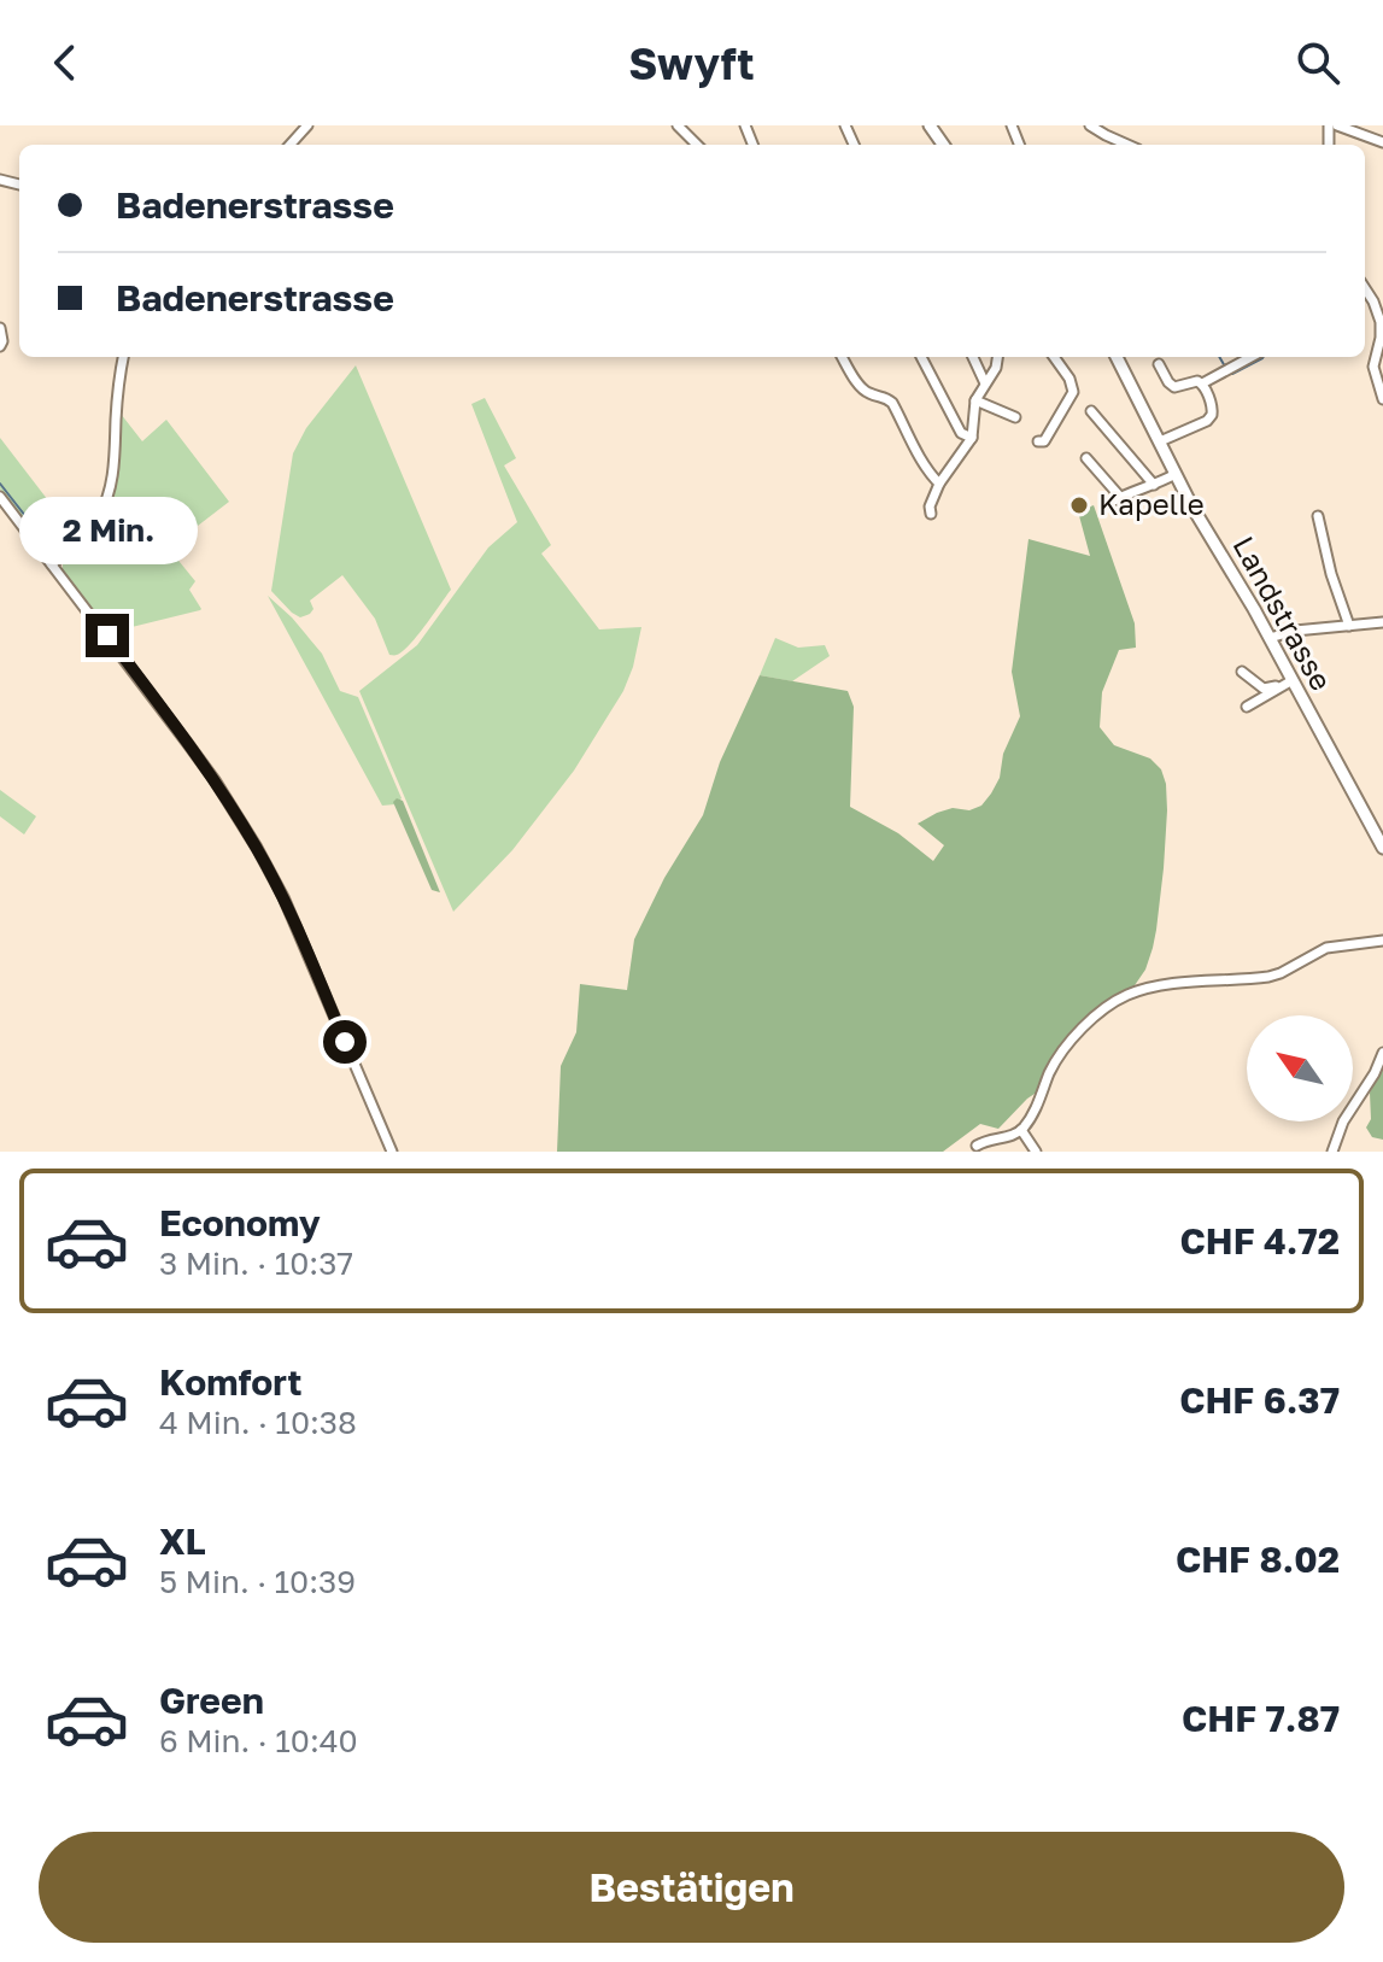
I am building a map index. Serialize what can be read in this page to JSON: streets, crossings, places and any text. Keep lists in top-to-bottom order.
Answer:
{
  "streets": {
    "main road": ["Landstrasse"]
  },
  "places": ["Kapelle"],
  "north": "top left",
  "page": {
    "header": "Swyft",
    "banner": ["Badenerstrasse", "Badenerstrasse"],
    "bubble": "2 Min.",
    "list": [
      {
        "name": "Economy",
        "note": "3 Min. · 10:37",
        "value": "CHF 4.72"
      },
      {
        "name": "Komfort",
        "note": "4 Min. · 10:38",
        "value": "CHF 6.37"
      },
      {
        "name": "XL",
        "note": "5 Min. · 10:39",
        "value": "CHF 8.02"
      },
      {
        "name": "Green",
        "note": "6 Min. · 10:40",
        "value": "CHF 7.87"
      }
    ],
    "buttons": "Bestätigen"
  }
}
